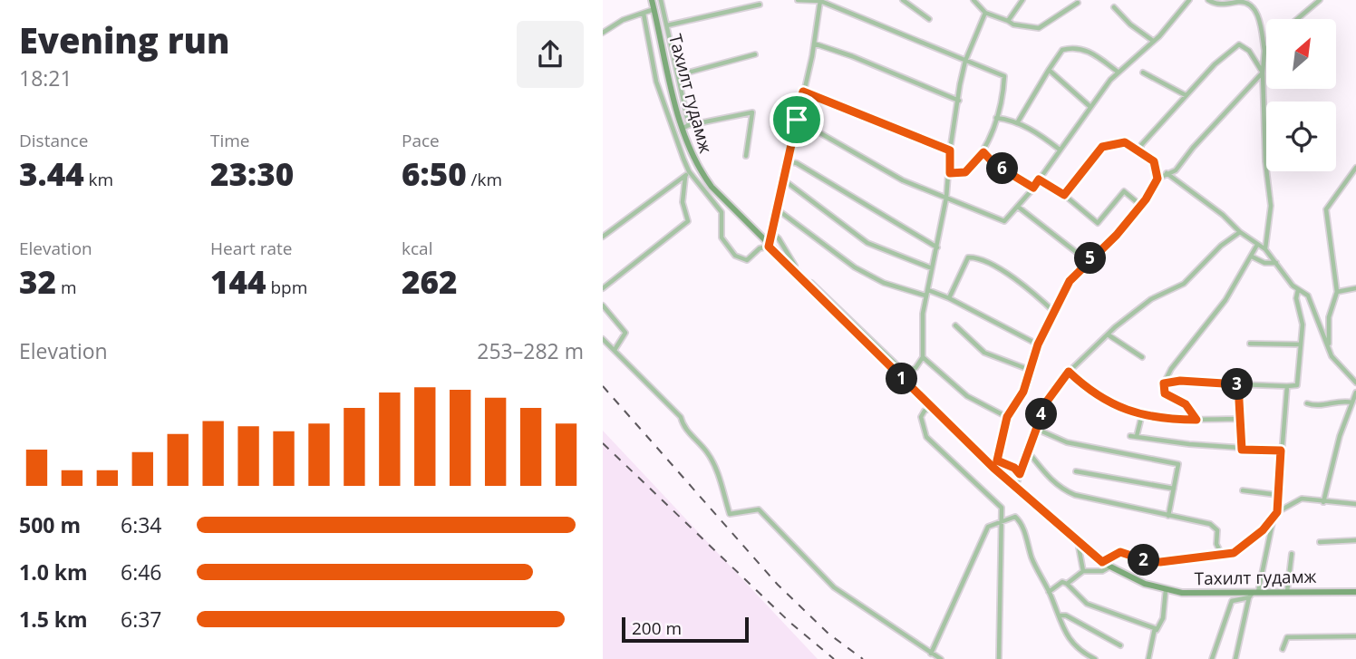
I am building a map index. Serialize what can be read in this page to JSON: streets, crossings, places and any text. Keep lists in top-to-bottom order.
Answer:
{
  "streets": {
    "main road": ["Тахилт гудамж"]
  },
  "scale_bar": "200 m",
  "north": "top right",
  "page": {
    "heading": ["Evening run", "18:21"],
    "stats": [
      ["Distance", "3.44 km"],
      ["Time", "23:30"],
      ["Pace", "6:50 /km"],
      ["Elevation", "32 m"],
      ["Heart rate", "144 bpm"],
      ["kcal", "262"]
    ],
    "pins": [
      "6",
      "5",
      "1",
      "3",
      "4",
      "2"
    ],
    "chart": ["Elevation", "253–282 m"],
    "list": [
      {
        "name": "500 m",
        "note": "6:34"
      },
      {
        "name": "1.0 km",
        "note": "6:46"
      },
      {
        "name": "1.5 km",
        "note": "6:37"
      }
    ],
    "scale": "200 m"
  }
}
